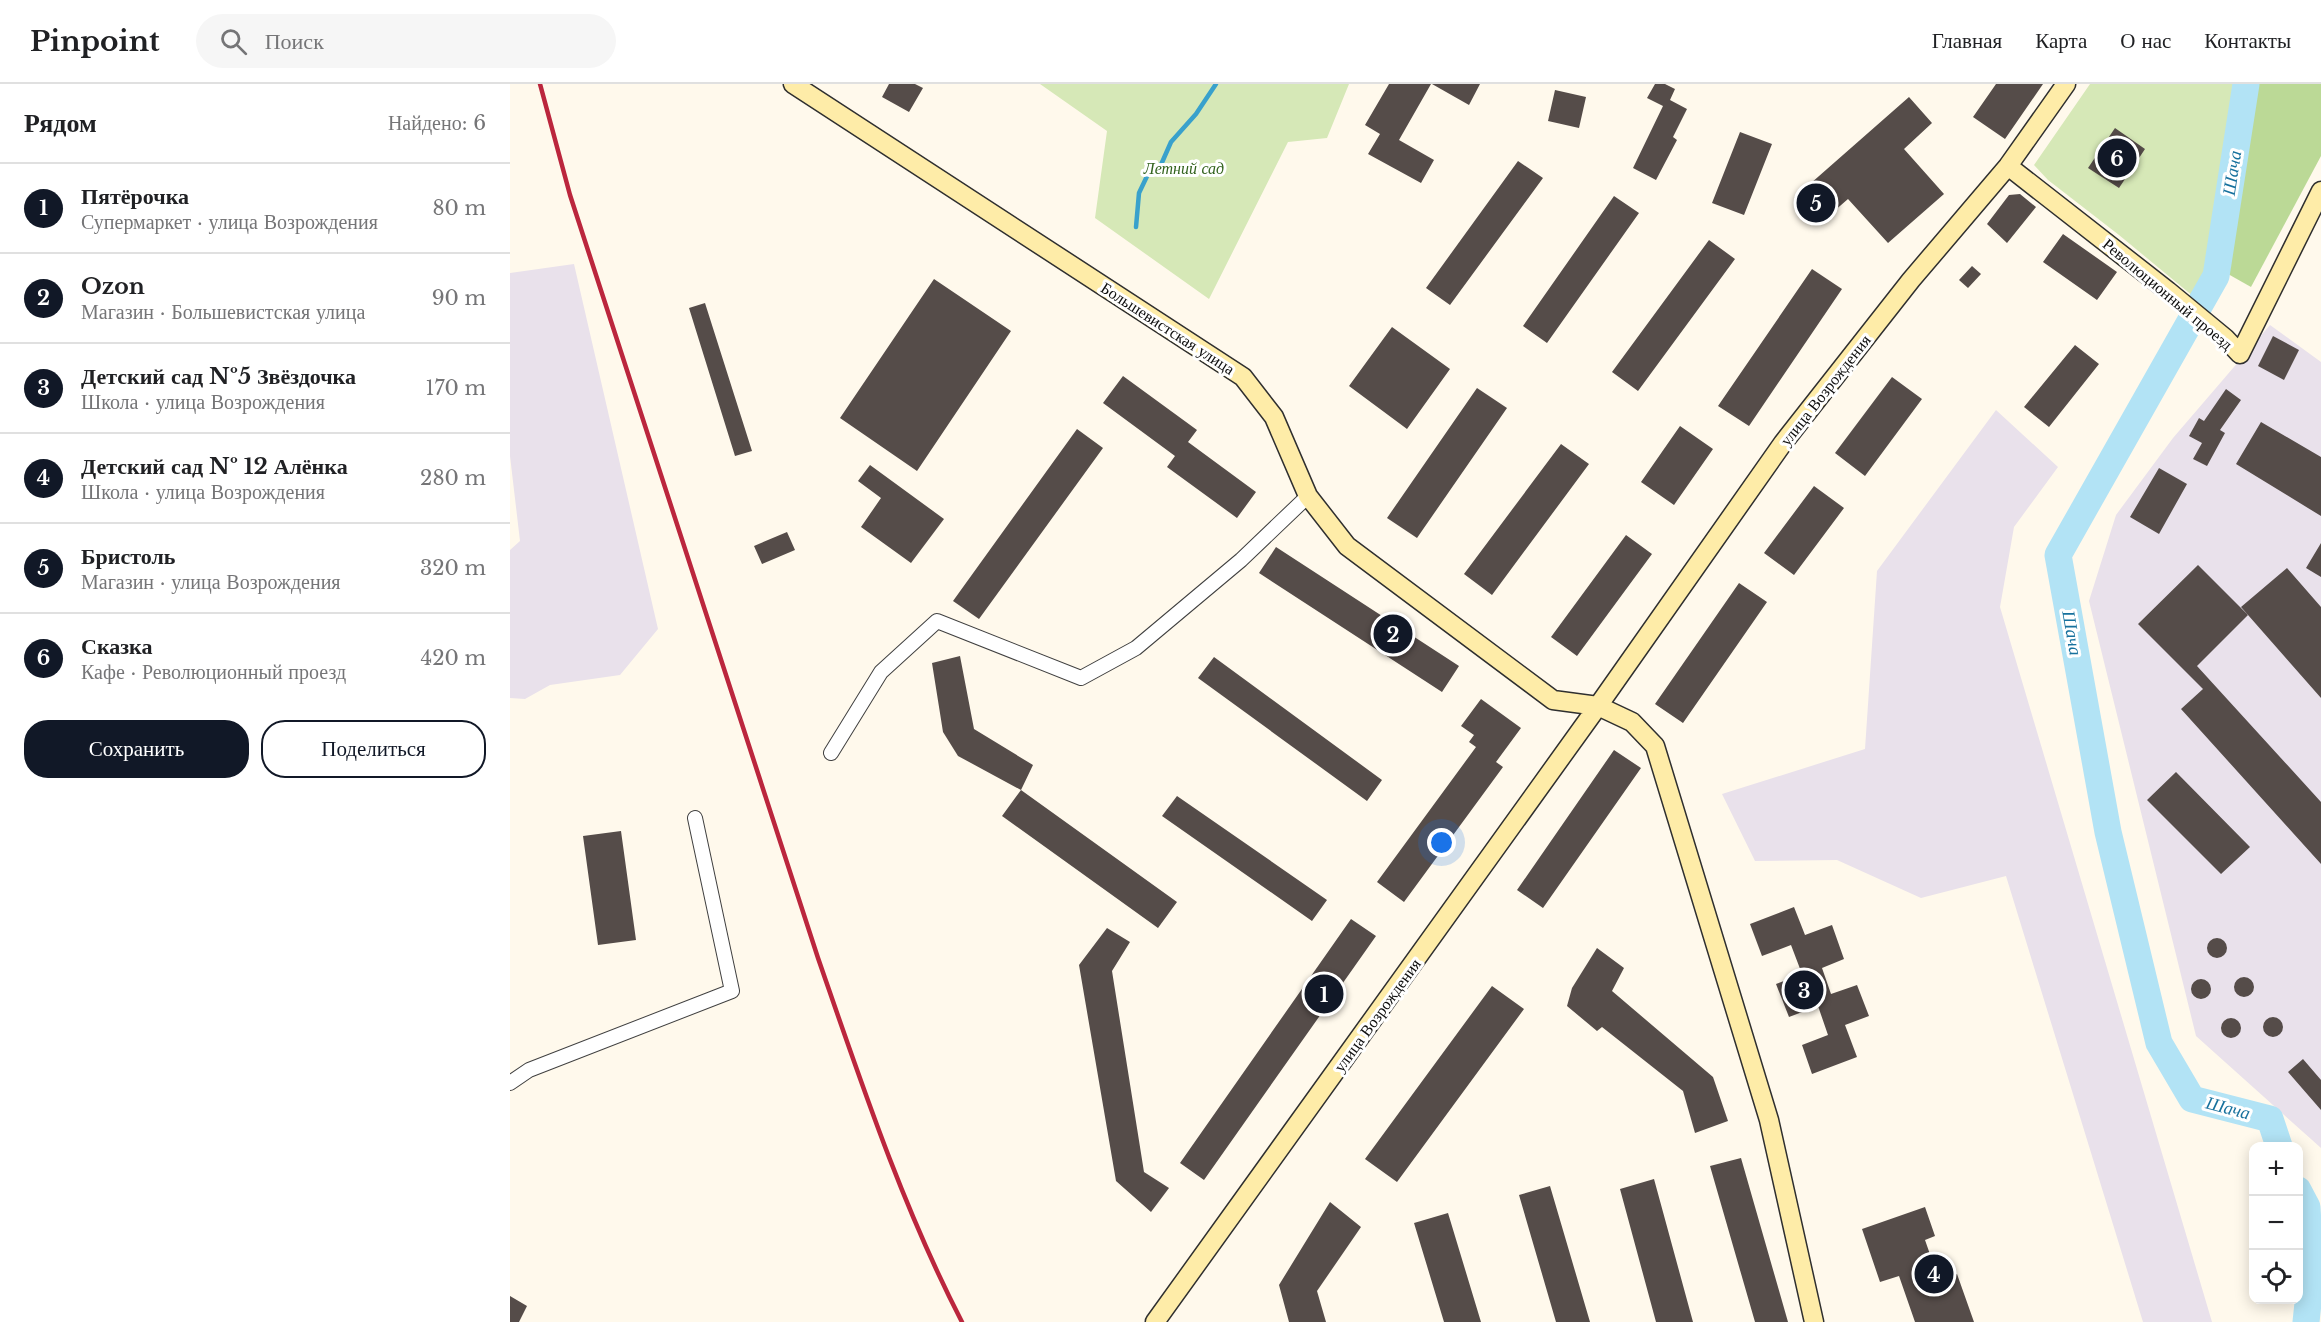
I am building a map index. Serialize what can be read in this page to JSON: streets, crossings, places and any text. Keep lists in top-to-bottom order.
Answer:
{
  "streets": {
    "main road": ["Революционный проезд", "Большевистская улица", "улица Возрождения"]
  },
  "crossings": [
    ["Революционный проезд", "улица Возрождения"],
    ["Большевистская улица", "улица Возрождения"]
  ],
  "water": ["Шача"],
  "parks": ["Летний сад"],
  "page": {
    "header": "Pinpoint",
    "search": "Поиск",
    "nav": [
      "Главная",
      "Карта",
      "О нас",
      "Контакты"
    ],
    "heading": ["Рядом", "Найдено: 6"],
    "pins": [
      "6",
      "5",
      "2",
      "3",
      "1",
      "4"
    ],
    "list": [
      {
        "mark": "1",
        "name": "Пятёрочка",
        "note": "Супермаркет · улица Возрождения",
        "value": "80 m"
      },
      {
        "mark": "2",
        "name": "Ozon",
        "note": "Магазин · Большевистская улица",
        "value": "90 m"
      },
      {
        "mark": "3",
        "name": "Детский сад №5 Звёздочка",
        "note": "Школа · улица Возрождения",
        "value": "170 m"
      },
      {
        "mark": "4",
        "name": "Детский сад № 12 Алёнка",
        "note": "Школа · улица Возрождения",
        "value": "280 m"
      },
      {
        "mark": "5",
        "name": "Бристоль",
        "note": "Магазин · улица Возрождения",
        "value": "320 m"
      },
      {
        "mark": "6",
        "name": "Сказка",
        "note": "Кафе · Революционный проезд",
        "value": "420 m"
      }
    ],
    "buttons": ["Сохранить", "Поделиться"],
    "map_buttons": ["+", "−"]
  }
}
